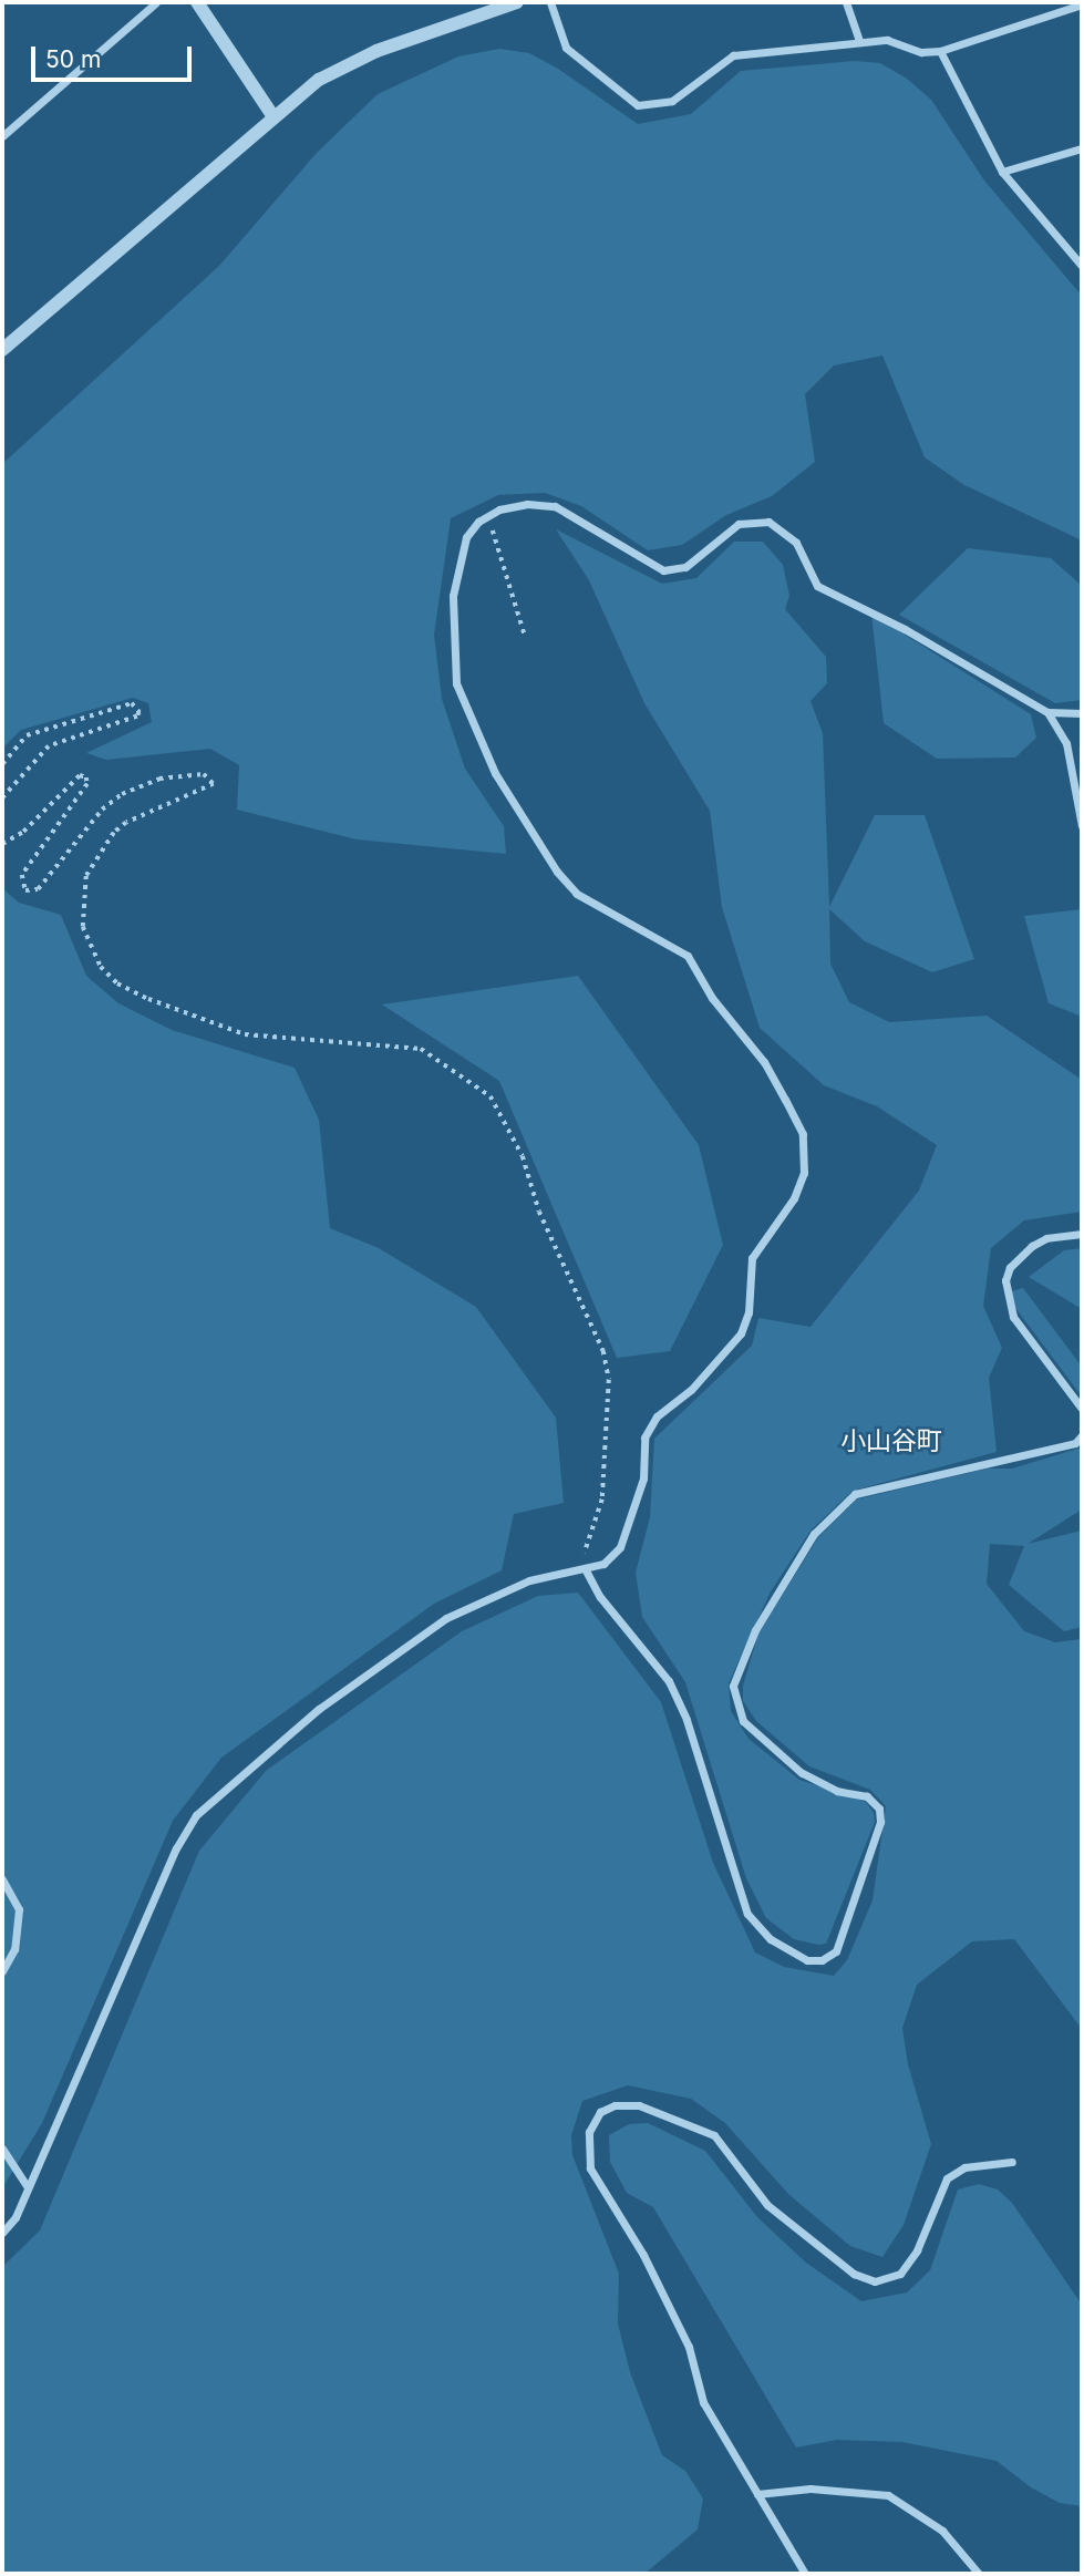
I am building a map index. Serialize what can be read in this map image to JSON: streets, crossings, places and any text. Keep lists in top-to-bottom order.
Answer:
{
  "districts": ["小山谷町"],
  "scale_bar": "50 m"
}
